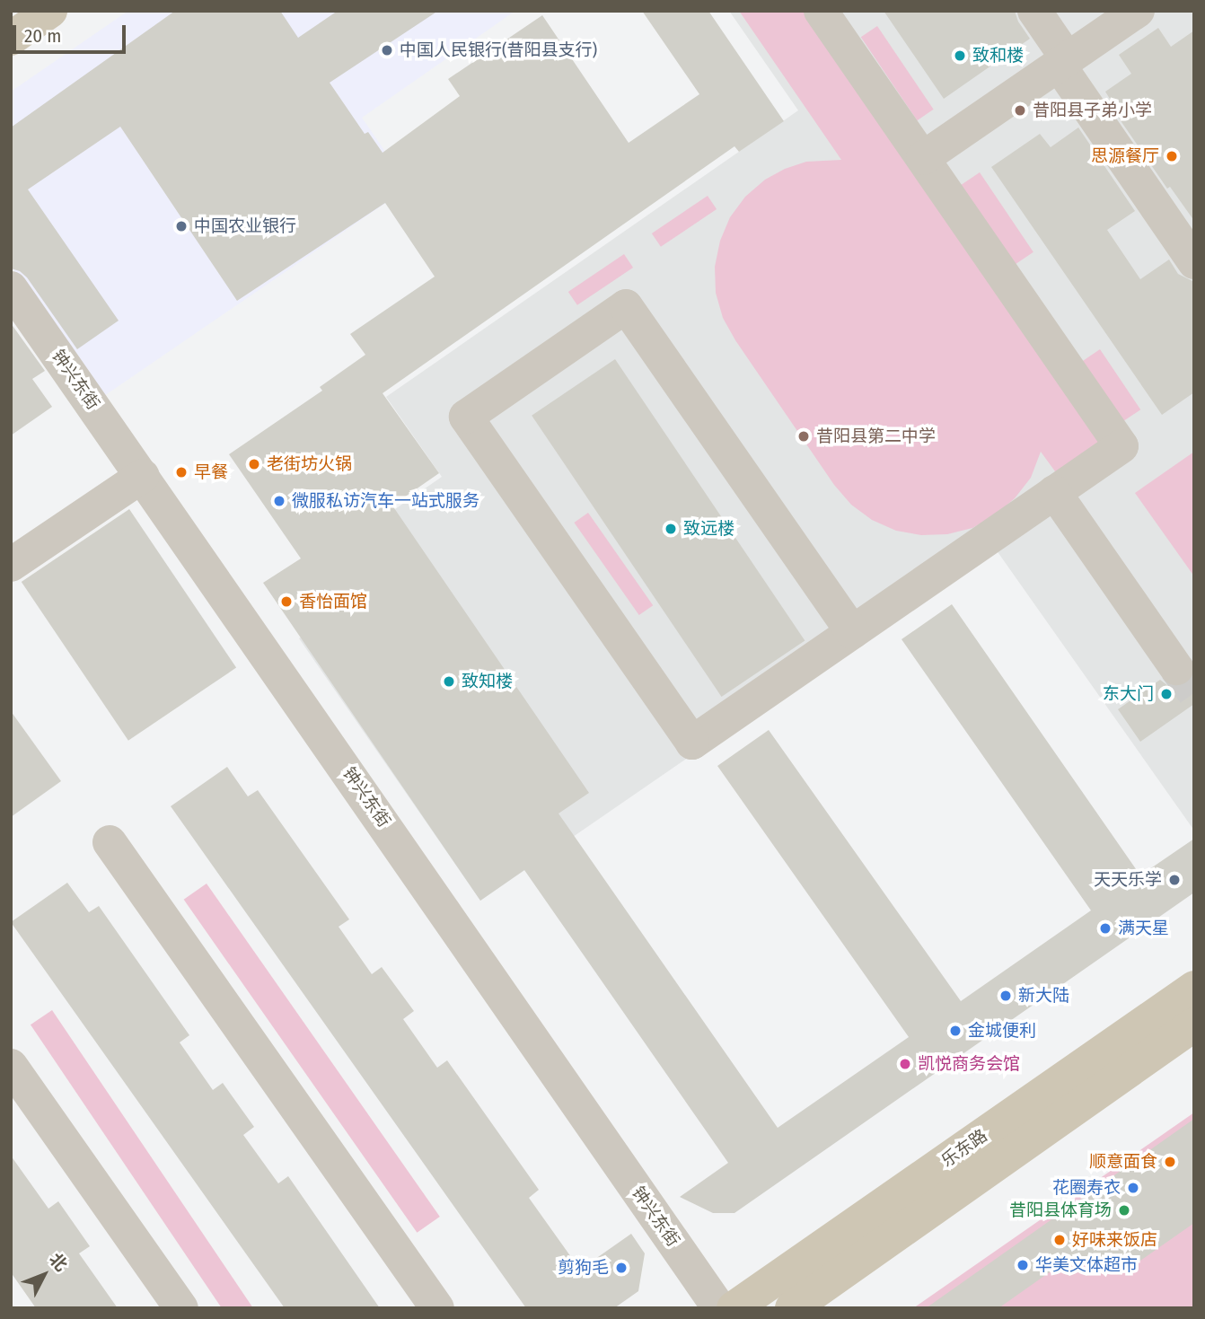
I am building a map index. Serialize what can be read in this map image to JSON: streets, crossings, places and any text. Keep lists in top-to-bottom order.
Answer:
{
  "streets": {
    "main road": ["乐东路"],
    "street": ["钟兴东街"]
  },
  "places": [
    "中国人民银行(昔阳县支行)",
    "致和楼",
    "昔阳县子弟小学",
    "思源餐厅",
    "中国农业银行",
    "昔阳县第二中学",
    "老街坊火锅",
    "早餐",
    "微服私访汽车一站式服务",
    "致远楼",
    "香怡面馆",
    "致知楼",
    "东大门",
    "天天乐学",
    "满天星",
    "新大陆",
    "金城便利",
    "凯悦商务会馆",
    "顺意面食",
    "花圈寿衣",
    "昔阳县体育场",
    "好味来饭店",
    "华美文体超市",
    "剪狗毛"
  ],
  "scale_bar": "20 m",
  "north": "top right"
}
